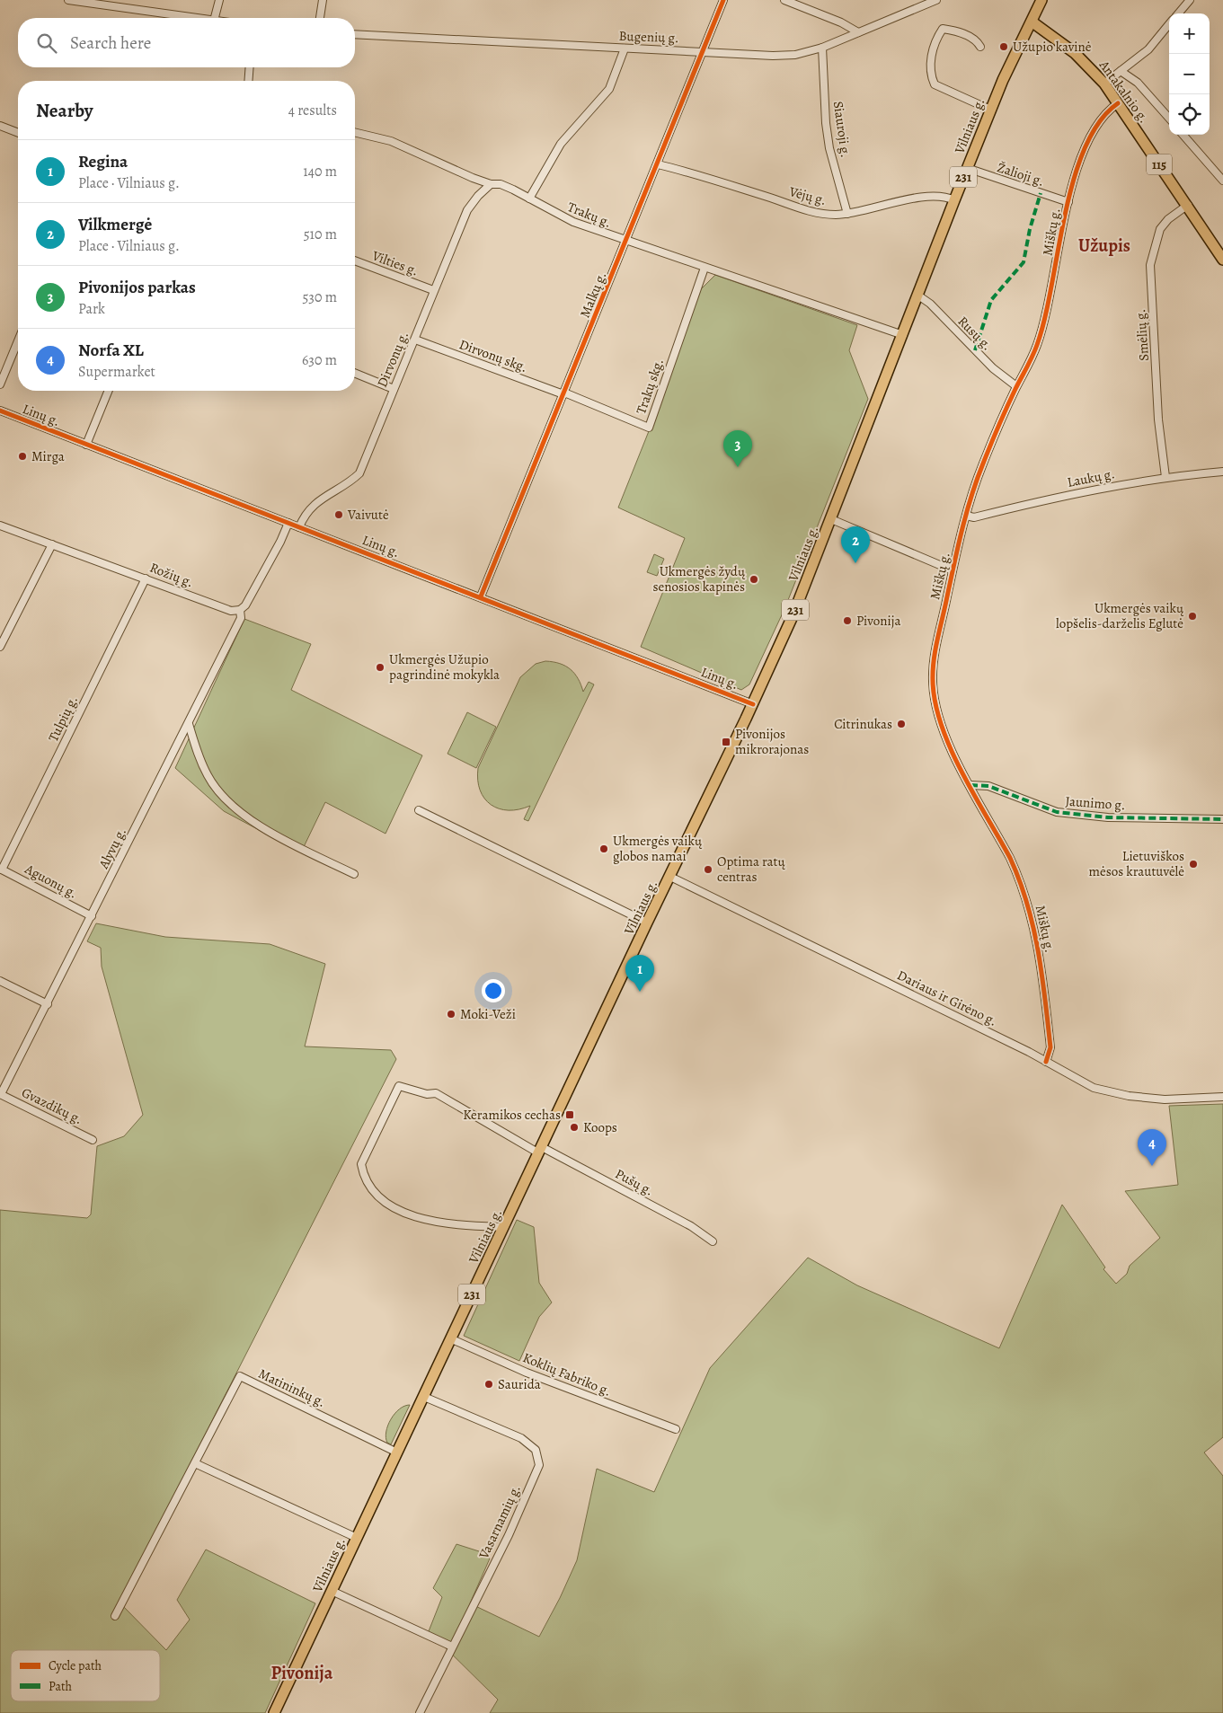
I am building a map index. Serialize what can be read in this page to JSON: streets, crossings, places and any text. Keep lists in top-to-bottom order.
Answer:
{
  "streets": {
    "main road": [
      "Antakalnio g.",
      "Vilniaus g.",
      "115",
      "231"
    ],
    "street": [
      "Bugenių g.",
      "Siauroji g.",
      "Žalioji g.",
      "Vėjų g.",
      "Trakų g.",
      "Miškų g.",
      "Vilties g.",
      "Malkų g.",
      "Rusų g.",
      "Smėlių g.",
      "Dirvonų skg.",
      "Dirvonų g.",
      "Trakų skg.",
      "Linų g.",
      "Laukų g.",
      "Rožių g.",
      "Tulpių g.",
      "Jaunimo g.",
      "Alyvų g.",
      "Aguonų g.",
      "Dariaus ir Girėno g.",
      "Gvazdikų g.",
      "Pušų g.",
      "Koklių Fabriko g.",
      "Matininkų g.",
      "Vasarnamių g."
    ]
  },
  "crossings": [
    ["Bugenių g.", "Siauroji g."],
    ["Bugenių g.", "Malkų g."],
    ["Antakalnio g.", "Vilniaus g."],
    ["Antakalnio g.", "Miškų g."],
    ["Antakalnio g.", "Smėlių g."],
    ["Vilniaus g.", "Žalioji g."],
    ["Vilniaus g.", "Vėjų g."],
    ["Vilniaus g.", "Trakų g."],
    ["Vilniaus g.", "Rusų g."],
    ["Vilniaus g.", "Linų g."],
    ["Vilniaus g.", "Dariaus ir Girėno g."],
    ["Vilniaus g.", "Pušų g."],
    ["Vilniaus g.", "Koklių Fabriko g."],
    ["Vilniaus g.", "Matininkų g."],
    ["Vilniaus g.", "Vasarnamių g."],
    ["Siauroji g.", "Vėjų g."],
    ["Žalioji g.", "Miškų g."],
    ["Vėjų g.", "Malkų g."],
    ["Trakų g.", "Malkų g."],
    ["Trakų g.", "Dirvonų g."],
    ["Trakų g.", "Trakų skg."],
    ["Miškų g.", "Rusų g."],
    ["Miškų g.", "Laukų g."],
    ["Miškų g.", "Jaunimo g."],
    ["Miškų g.", "Dariaus ir Girėno g."],
    ["Vilties g.", "Dirvonų g."],
    ["Malkų g.", "Dirvonų skg."],
    ["Malkų g.", "Trakų skg."],
    ["Malkų g.", "Linų g."],
    ["Smėlių g.", "Laukų g."],
    ["Dirvonų skg.", "Dirvonų g."],
    ["Dirvonų skg.", "Trakų skg."],
    ["Dirvonų g.", "Linų g."],
    ["Rožių g.", "Tulpių g."],
    ["Rožių g.", "Alyvų g."],
    ["Tulpių g.", "Aguonų g."],
    ["Alyvų g.", "Aguonų g."],
    ["Alyvų g.", "Gvazdikų g."]
  ],
  "districts": ["Užupis", "Pivonija"],
  "places": {
    "other": [
      "Užupio kavinė",
      "Mirga",
      "Vaivutė",
      "Ukmergės žydų senosios kapinės",
      "Ukmergės vaikų lopšelis-darželis Eglutė",
      "Pivonija",
      "Ukmergės Užupio pagrindinė mokykla",
      "Citrinukas",
      "Ukmergės vaikų globos namai",
      "Lietuviškos mėsos krautuvėlė",
      "Optima ratų centras",
      "Moki-Veži",
      "Koops",
      "Saurida"
    ],
    "transit": ["Pivonijos mikrorajonas", "Keramikos cechas"]
  },
  "legend": ["Cycle path", "Path"],
  "page": {
    "map_buttons": ["+", "−"],
    "search": "Search here",
    "heading": ["Nearby", "4 results"],
    "list": [
      {
        "mark": "1",
        "name": "Regina",
        "note": "Place · Vilniaus g.",
        "value": "140 m"
      },
      {
        "mark": "2",
        "name": "Vilkmergė",
        "note": "Place · Vilniaus g.",
        "value": "510 m"
      },
      {
        "mark": "3",
        "name": "Pivonijos parkas",
        "note": "Park",
        "value": "530 m"
      },
      {
        "mark": "4",
        "name": "Norfa XL",
        "note": "Supermarket",
        "value": "630 m"
      }
    ],
    "pins": [
      "3",
      "2",
      "1",
      "4"
    ]
  }
}
